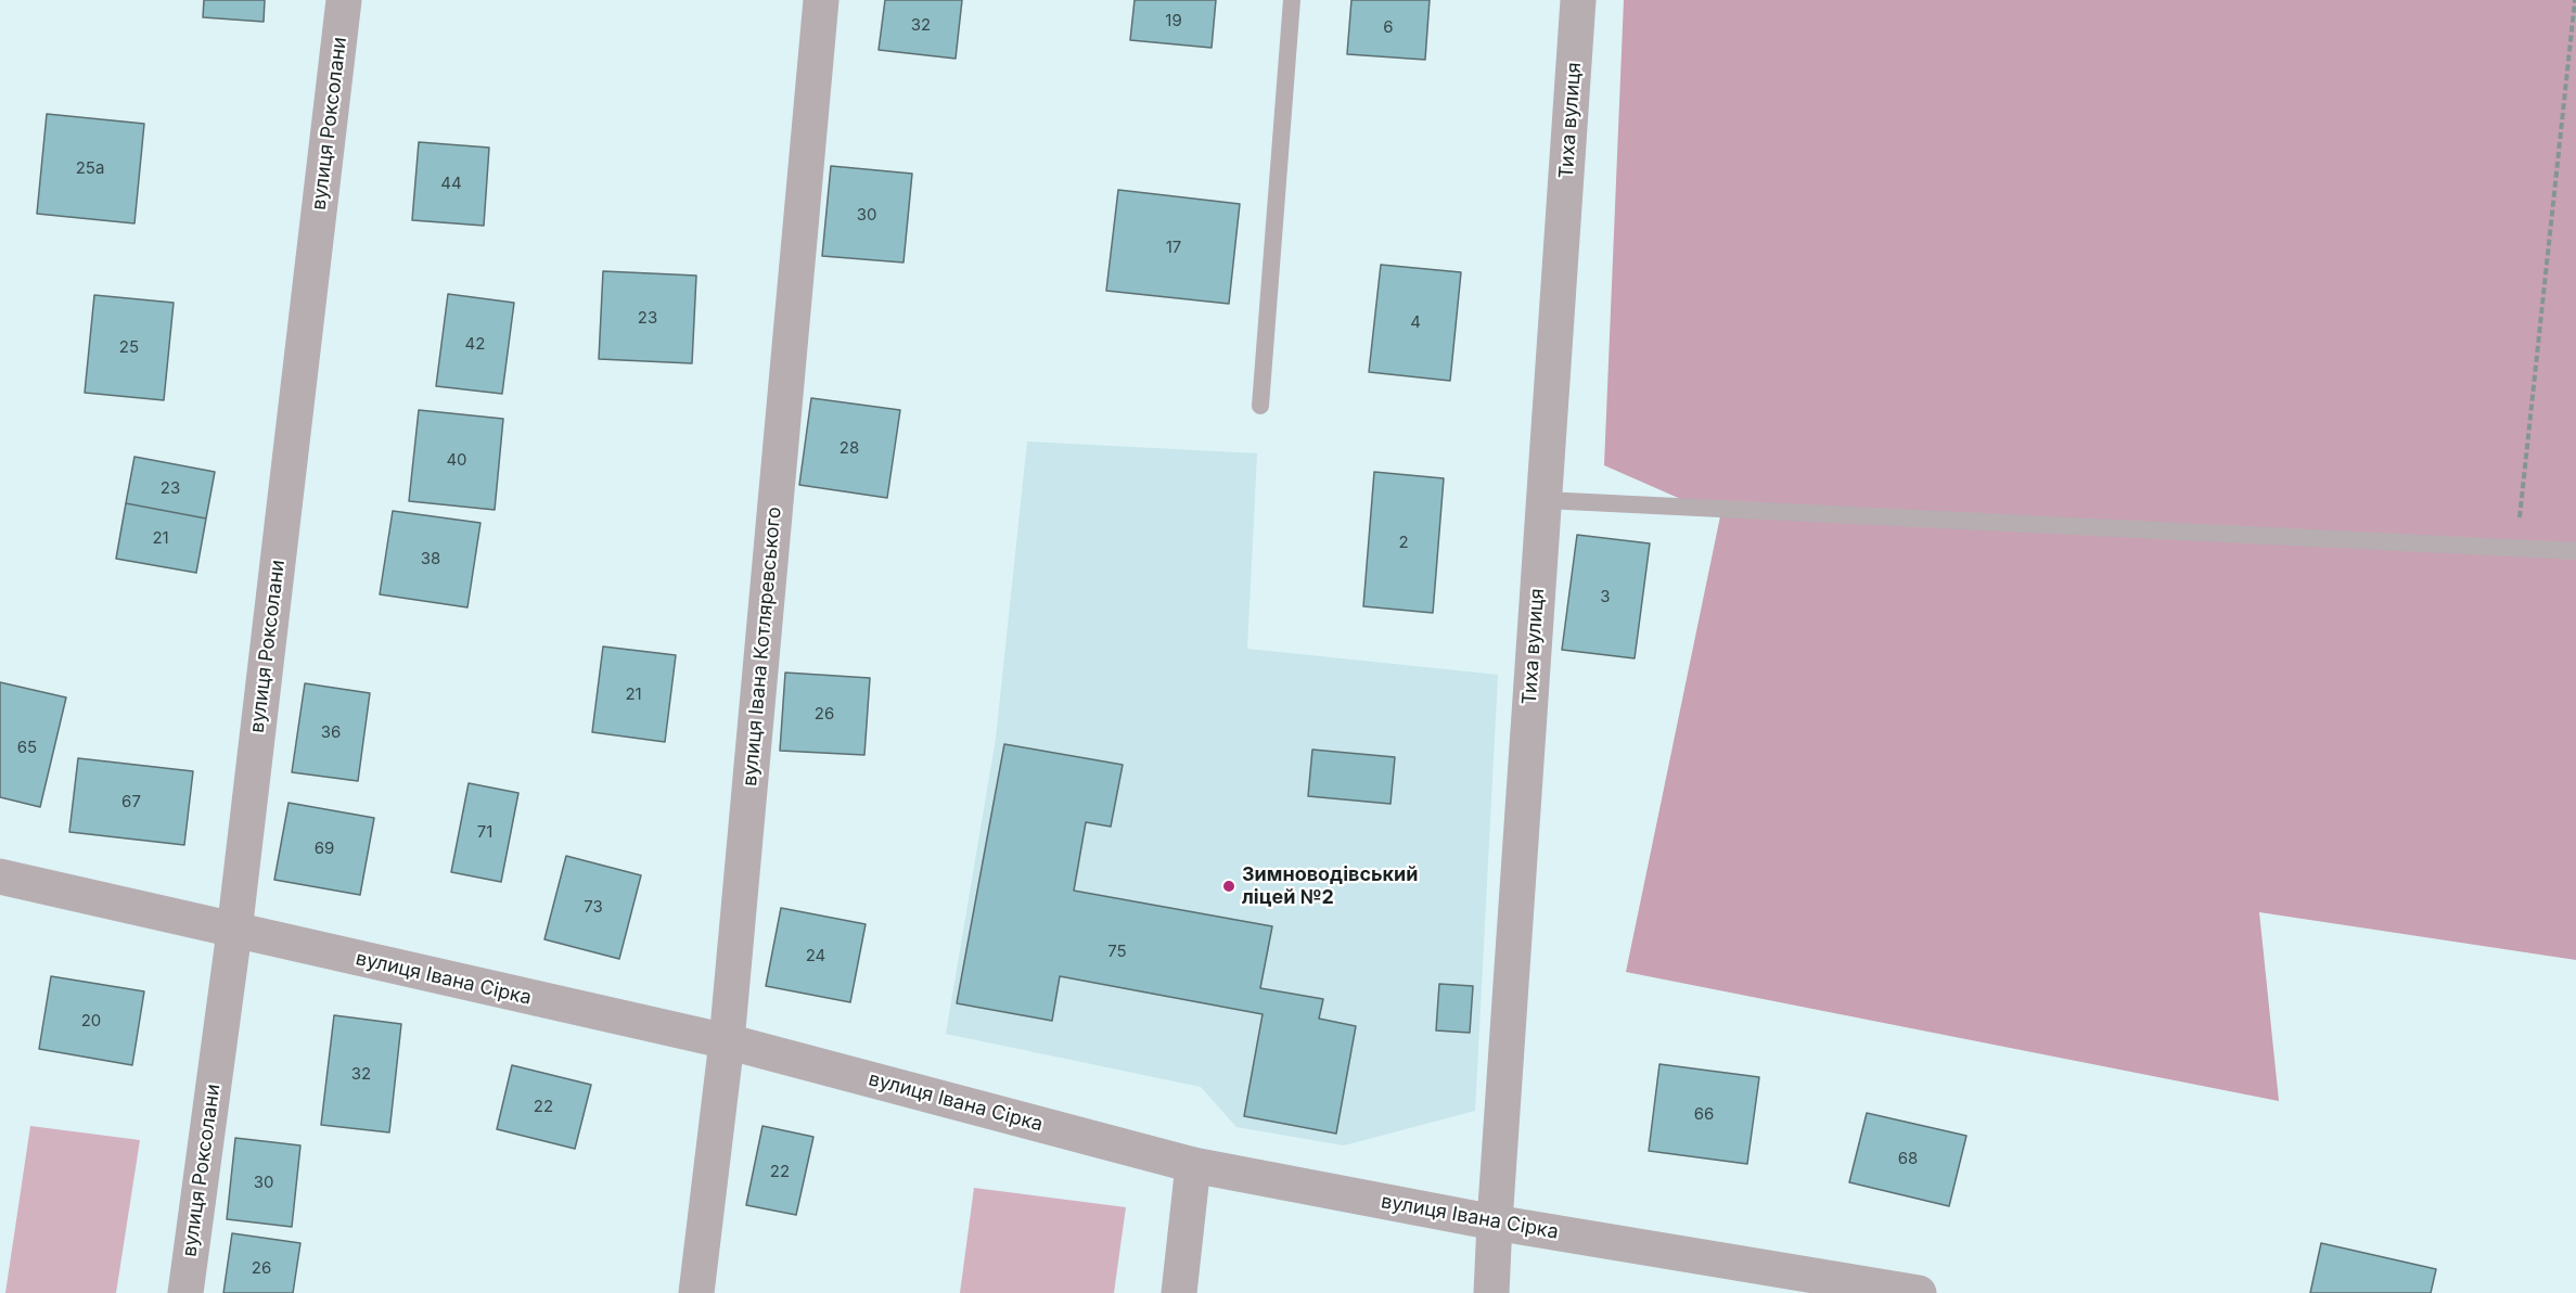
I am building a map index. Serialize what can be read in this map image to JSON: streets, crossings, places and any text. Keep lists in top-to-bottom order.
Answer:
{
  "streets": {
    "street": [
      "Тиха вулиця",
      "вулиця Роксолани",
      "вулиця Івана Котляревського",
      "вулиця Івана Сірка"
    ]
  },
  "crossings": [
    ["Тиха вулиця", "вулиця Івана Сірка"],
    ["вулиця Роксолани", "вулиця Івана Сірка"],
    ["вулиця Івана Котляревського", "вулиця Івана Сірка"]
  ],
  "places": ["Зимноводівський ліцей №2"],
  "house_numbers": [
    "19",
    "32",
    "6",
    "25а",
    "44",
    "30",
    "17",
    "23",
    "4",
    "42",
    "25",
    "28",
    "40",
    "23",
    "21",
    "2",
    "38",
    "3",
    "21",
    "26",
    "36",
    "65",
    "67",
    "71",
    "69",
    "73",
    "75",
    "24",
    "20",
    "32",
    "22",
    "66",
    "68",
    "22",
    "30",
    "26"
  ]
}
